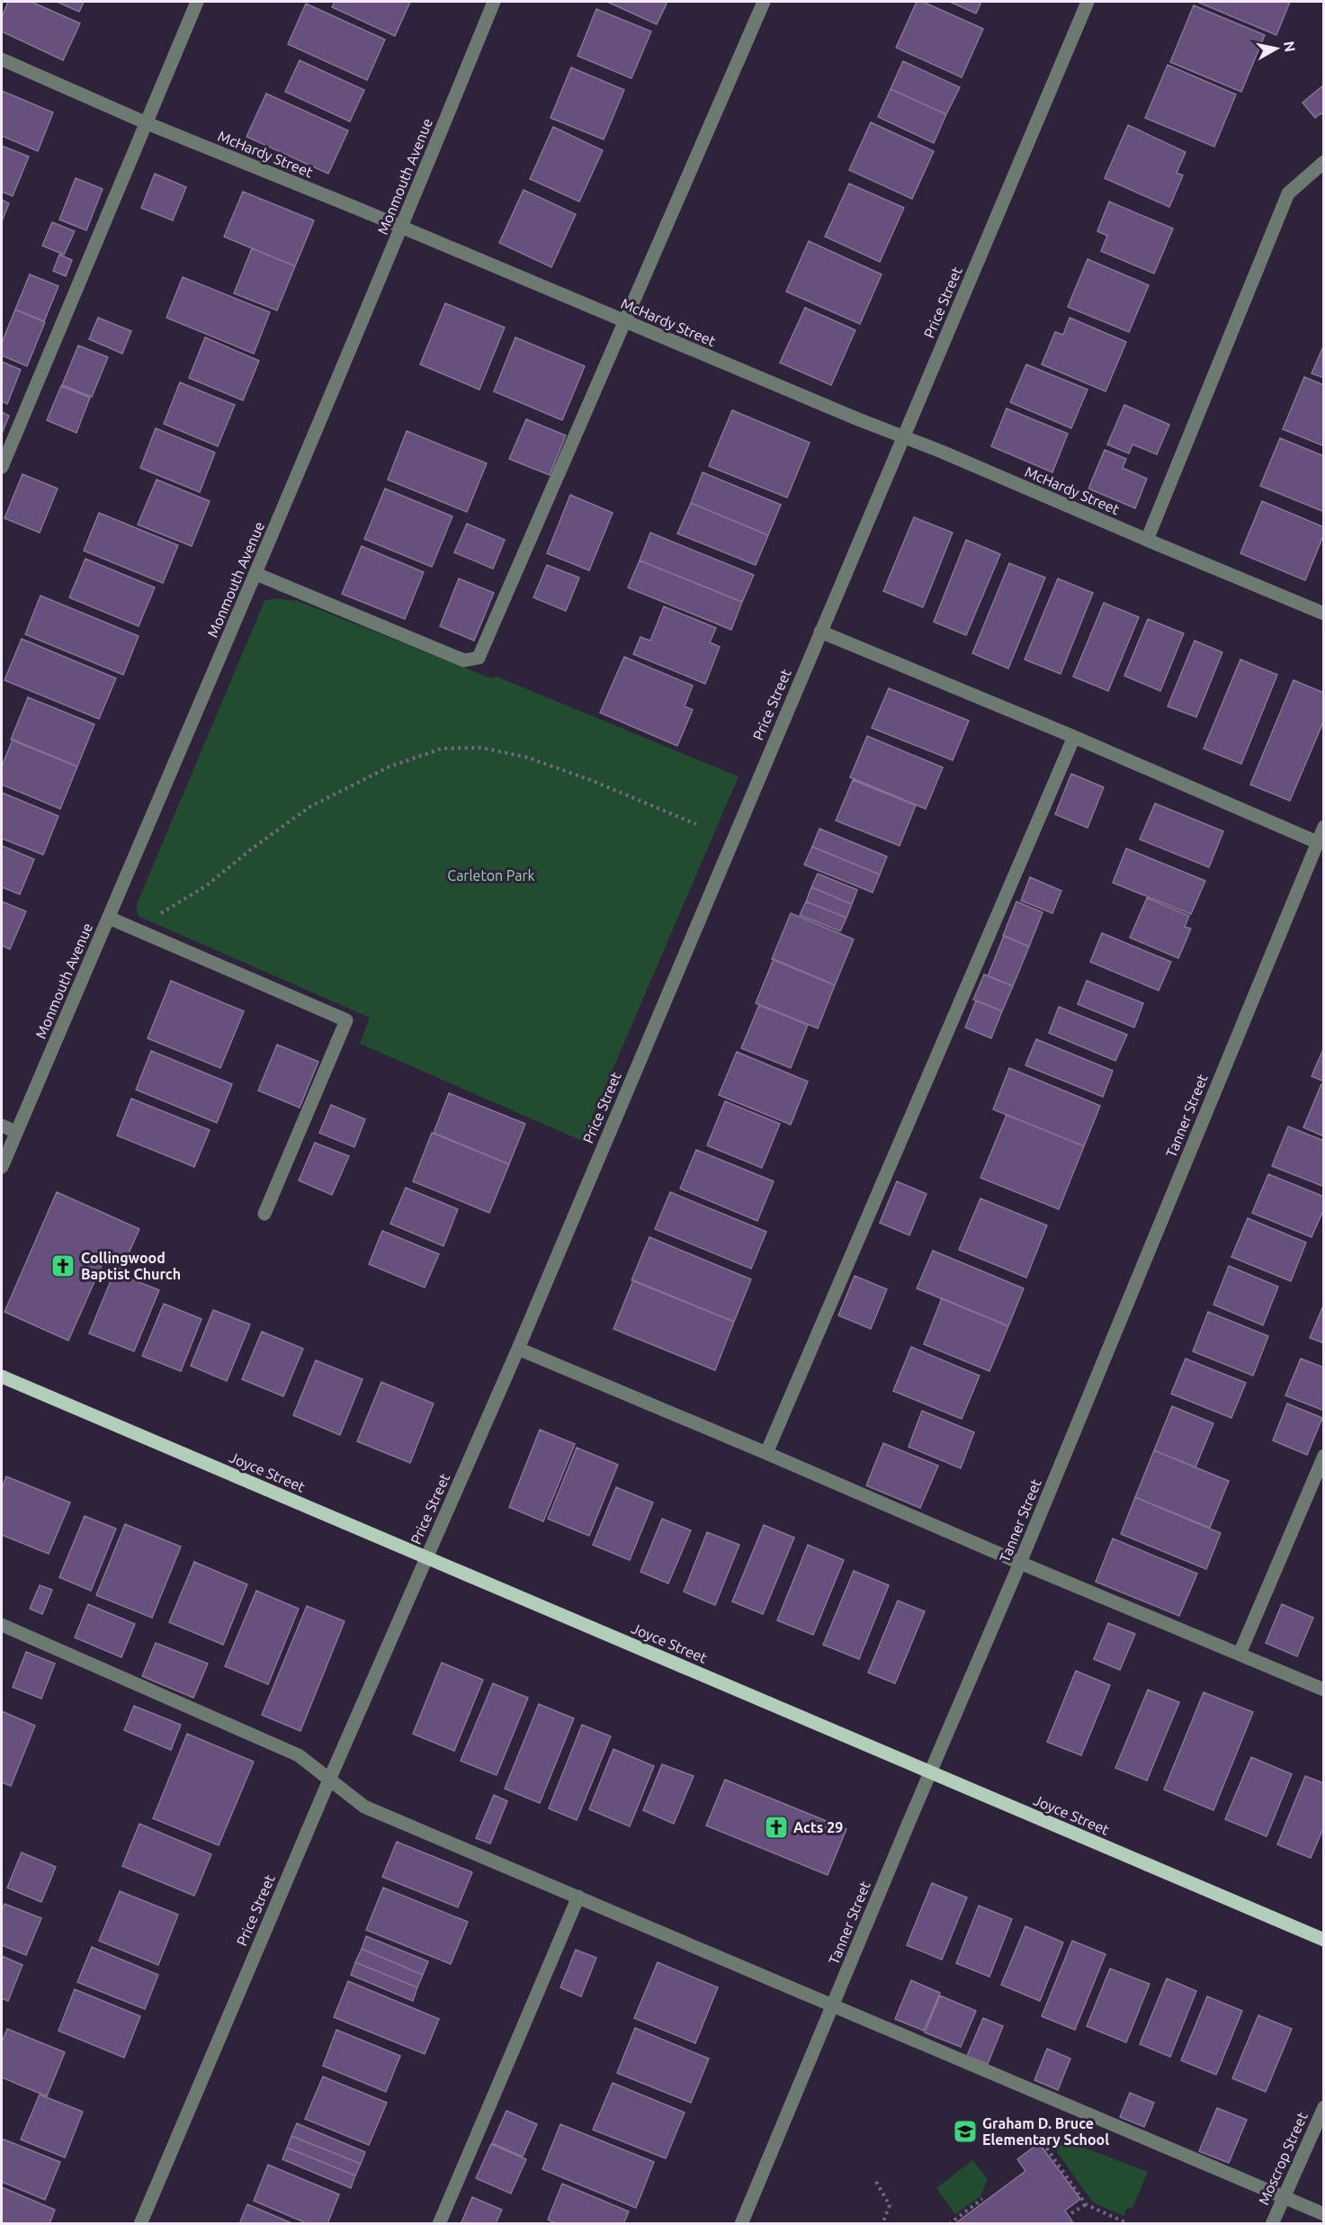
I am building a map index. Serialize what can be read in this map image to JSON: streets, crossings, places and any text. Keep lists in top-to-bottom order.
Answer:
{
  "streets": {
    "main road": ["Joyce Street"],
    "street": [
      "McHardy Street",
      "Monmouth Avenue",
      "Price Street",
      "Tanner Street",
      "Moscrop Street"
    ]
  },
  "crossings": [
    ["McHardy Street", "Monmouth Avenue"],
    ["McHardy Street", "Price Street"],
    ["Price Street", "Joyce Street"],
    ["Tanner Street", "Joyce Street"]
  ],
  "parks": ["Carleton Park"],
  "places": {
    "church": ["Collingwood Baptist Church", "Acts 29"],
    "school or university": ["Graham D. Bruce Elementary School"]
  },
  "north": "right"
}
